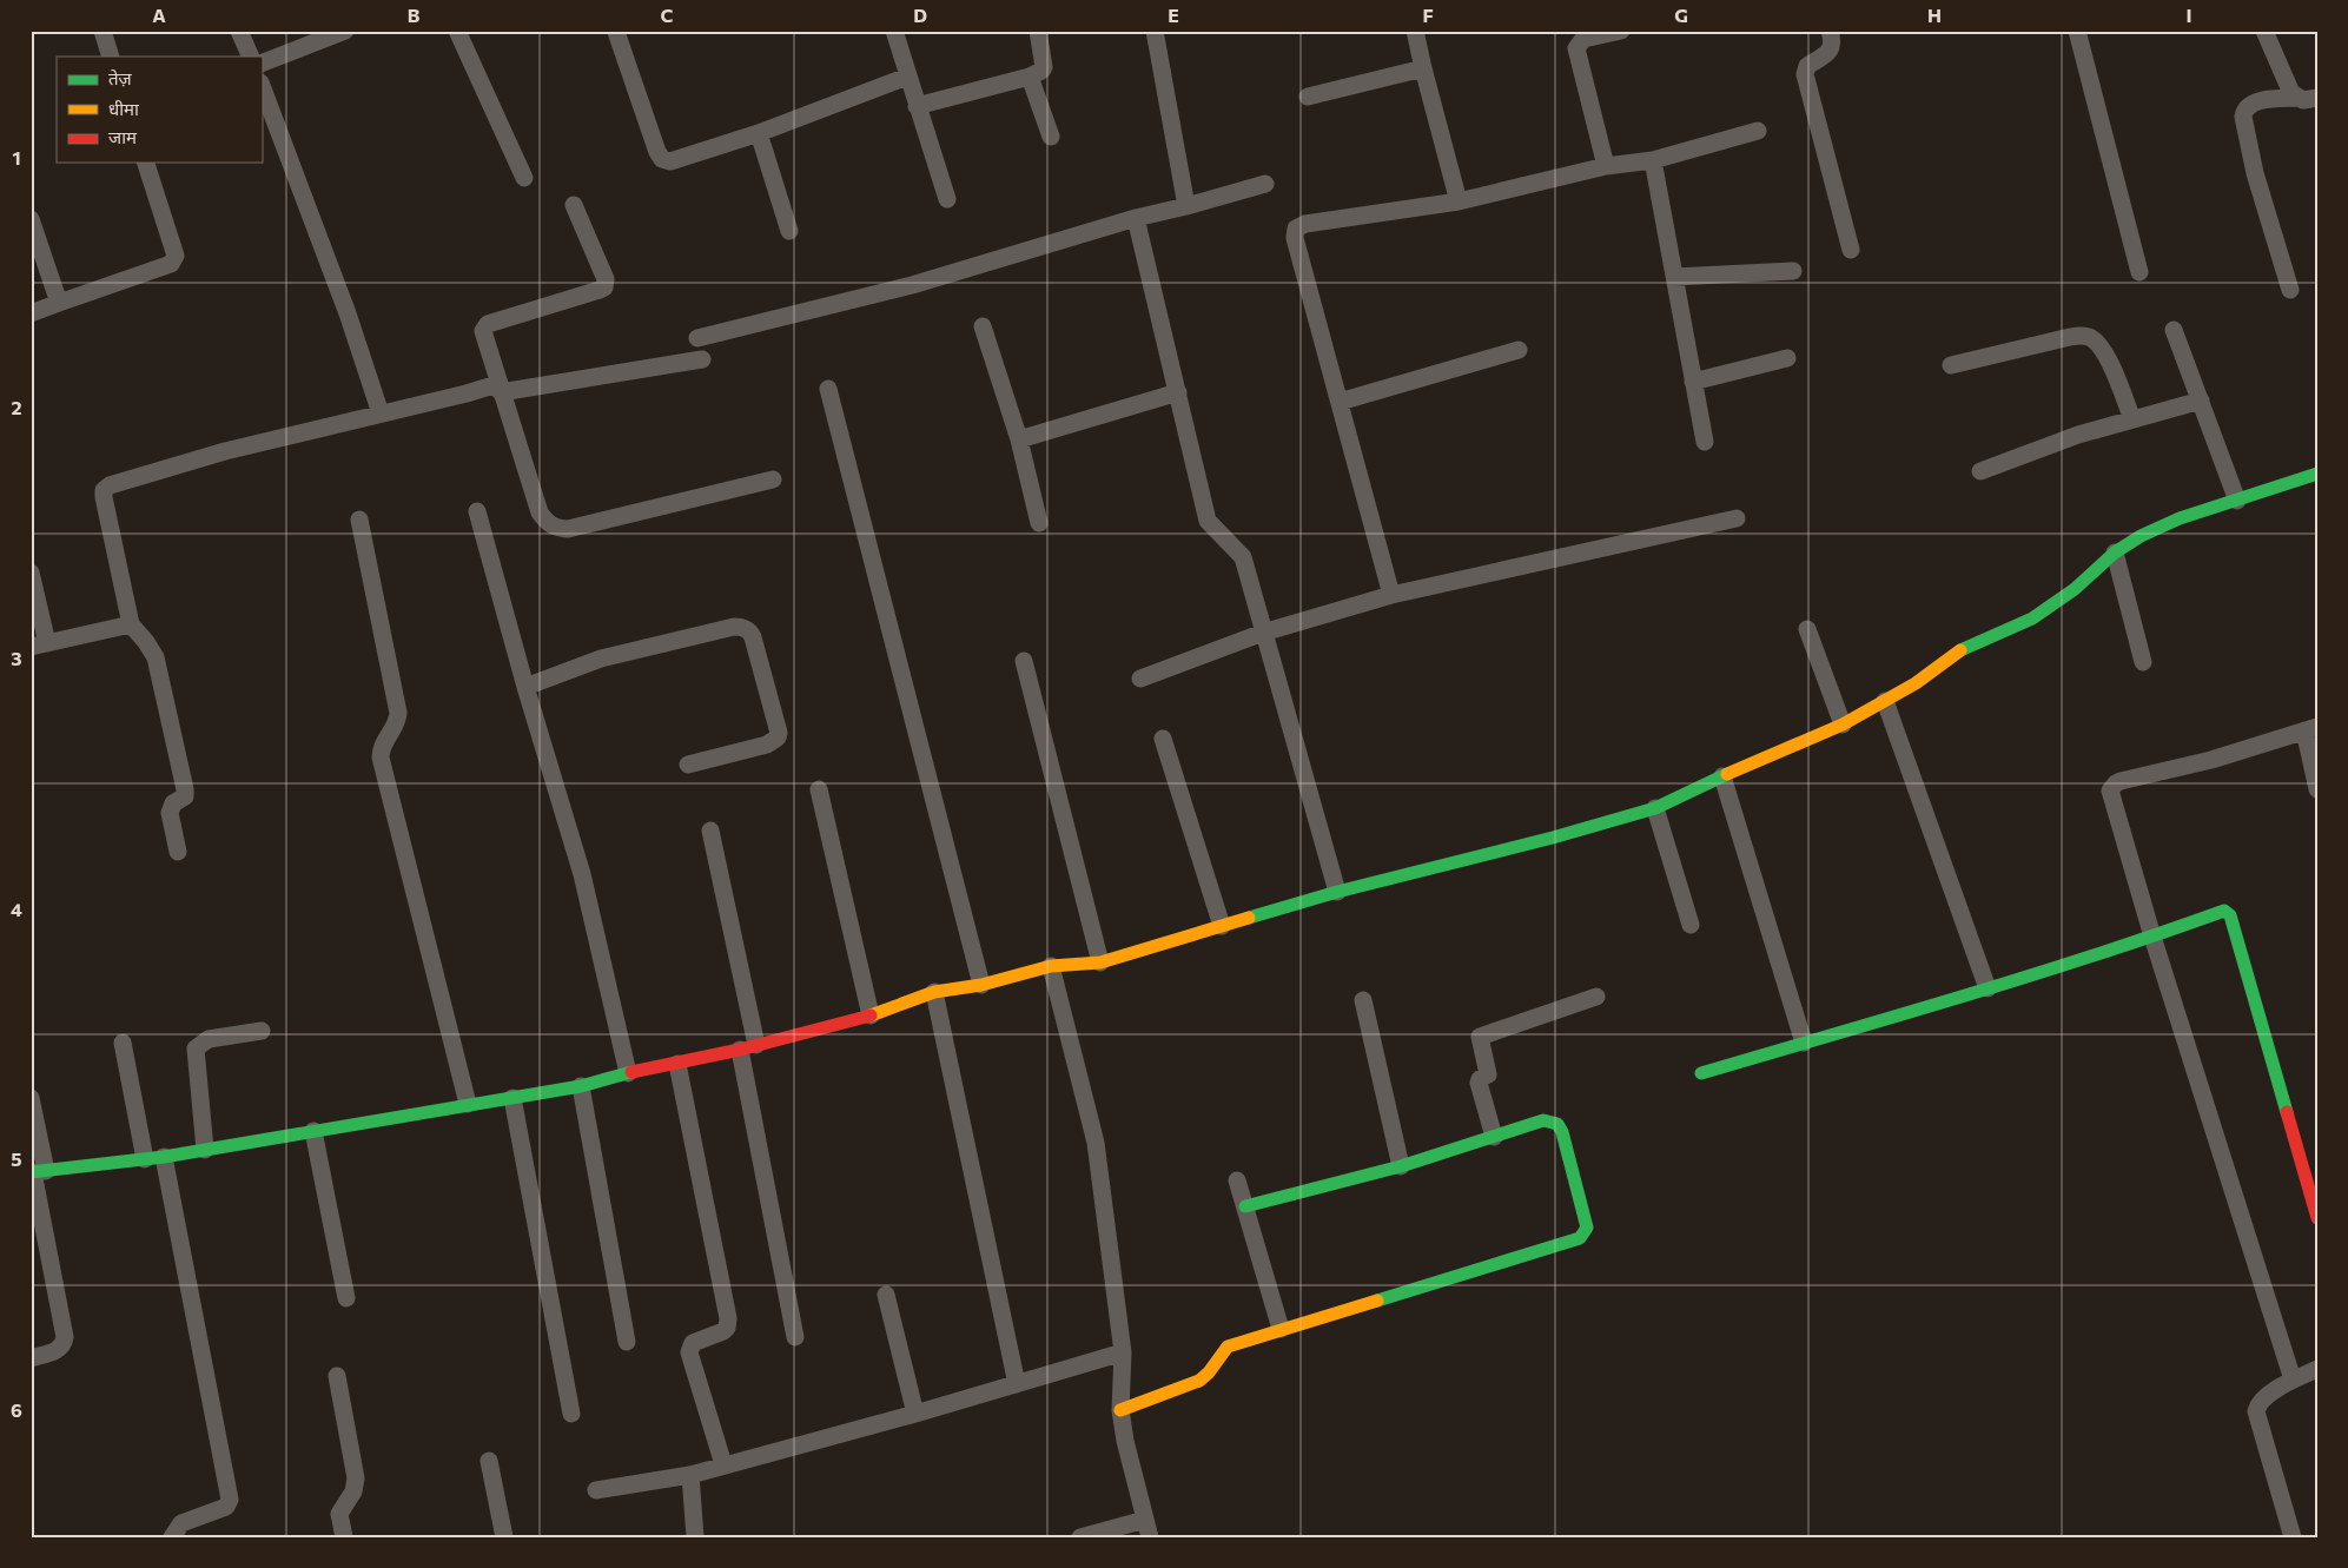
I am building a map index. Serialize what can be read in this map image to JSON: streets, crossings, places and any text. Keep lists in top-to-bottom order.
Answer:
{
  "legend": ["तेज़", "धीमा", "जाम"],
  "grid": {
    "columns": [
      "A",
      "B",
      "C",
      "D",
      "E",
      "F",
      "G",
      "H",
      "I"
    ],
    "rows": [
      "1",
      "2",
      "3",
      "4",
      "5",
      "6"
    ]
  }
}
